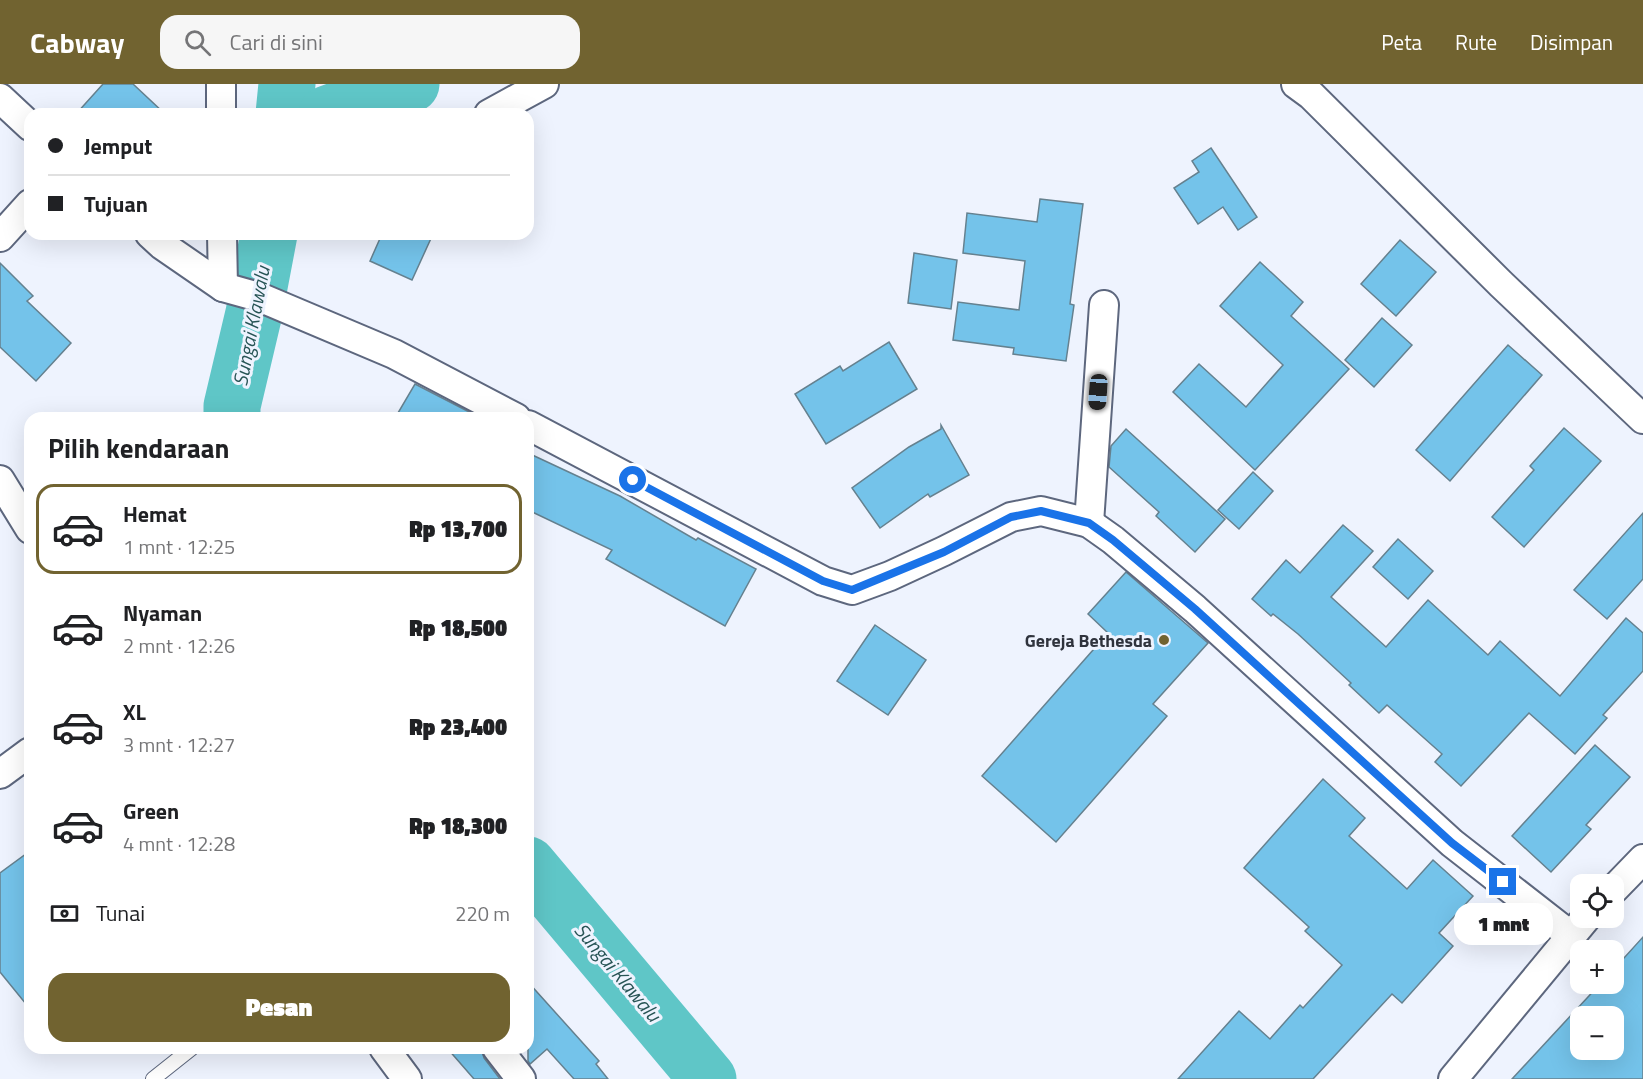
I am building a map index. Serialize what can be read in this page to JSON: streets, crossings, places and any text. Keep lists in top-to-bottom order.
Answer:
{
  "water": ["Sungai Klawalu"],
  "places": ["Gereja Bethesda"],
  "page": {
    "header": "Cabway",
    "search": "Cari di sini",
    "nav": ["Peta", "Rute", "Disimpan"],
    "banner": ["Jemput", "Tujuan"],
    "heading": "Pilih kendaraan",
    "list": [
      {
        "name": "Hemat",
        "note": "1 mnt · 12:25",
        "value": "Rp 13,700"
      },
      {
        "name": "Nyaman",
        "note": "2 mnt · 12:26",
        "value": "Rp 18,500"
      },
      {
        "name": "XL",
        "note": "3 mnt · 12:27",
        "value": "Rp 23,400"
      },
      {
        "name": "Green",
        "note": "4 mnt · 12:28",
        "value": "Rp 18,300"
      }
    ],
    "map_buttons": ["+", "−"],
    "pay": ["Tunai", "220 m"],
    "bubble": "1 mnt",
    "buttons": "Pesan"
  }
}
